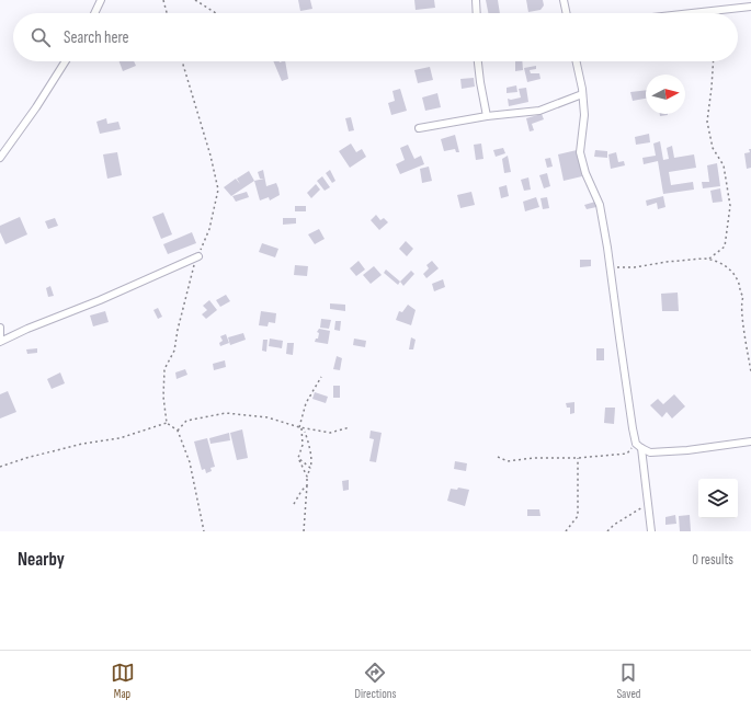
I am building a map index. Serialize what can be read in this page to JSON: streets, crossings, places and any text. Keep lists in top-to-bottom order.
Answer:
{
  "north": "right",
  "page": {
    "search": "Search here",
    "heading": ["Nearby", "0 results"],
    "nav": ["Map", "Directions", "Saved"]
  }
}
